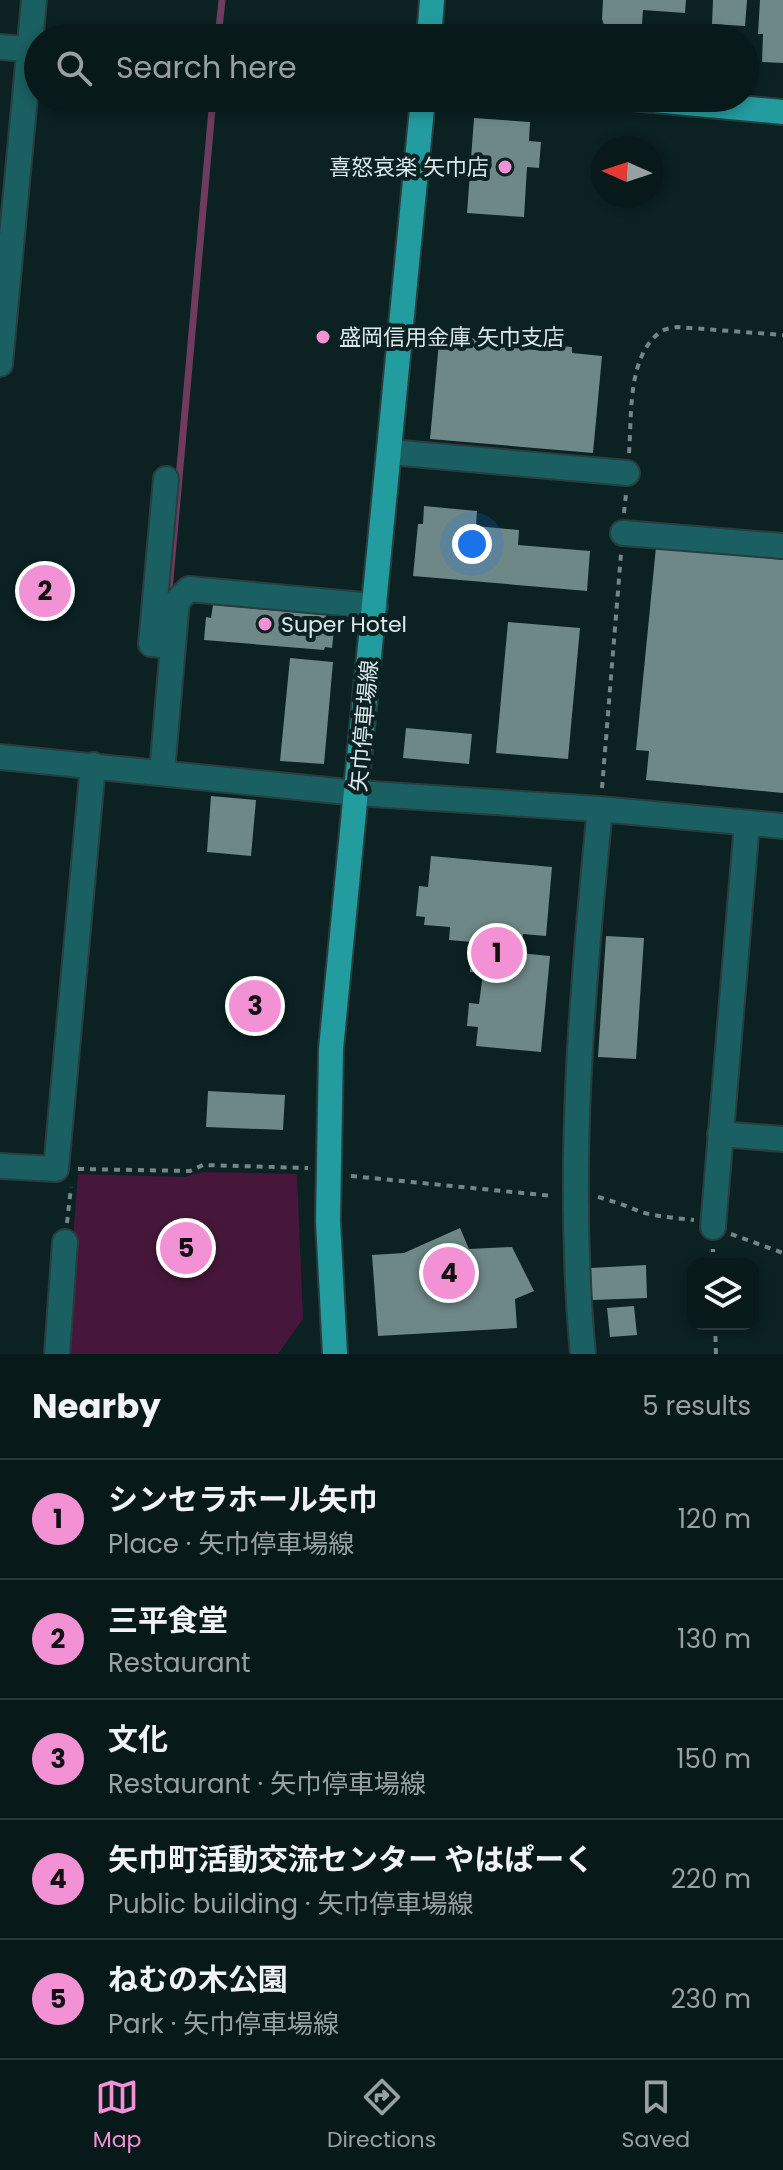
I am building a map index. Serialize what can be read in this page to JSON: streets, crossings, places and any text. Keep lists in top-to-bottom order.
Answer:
{
  "streets": {
    "main road": ["矢巾停車場線"]
  },
  "places": ["喜怒哀楽 矢巾店", "盛岡信用金庫 矢巾支店", "Super Hotel"],
  "north": "left",
  "page": {
    "search": "Search here",
    "pins": [
      "2",
      "1",
      "3",
      "5",
      "4"
    ],
    "heading": ["Nearby", "5 results"],
    "list": [
      {
        "mark": "1",
        "name": "シンセラホール矢巾",
        "note": "Place · 矢巾停車場線",
        "value": "120 m"
      },
      {
        "mark": "2",
        "name": "三平食堂",
        "note": "Restaurant",
        "value": "130 m"
      },
      {
        "mark": "3",
        "name": "文化",
        "note": "Restaurant · 矢巾停車場線",
        "value": "150 m"
      },
      {
        "mark": "4",
        "name": "矢巾町活動交流センター やはぱーく",
        "note": "Public building · 矢巾停車場線",
        "value": "220 m"
      },
      {
        "mark": "5",
        "name": "ねむの木公園",
        "note": "Park · 矢巾停車場線",
        "value": "230 m"
      }
    ],
    "nav": ["Map", "Directions", "Saved"]
  }
}
